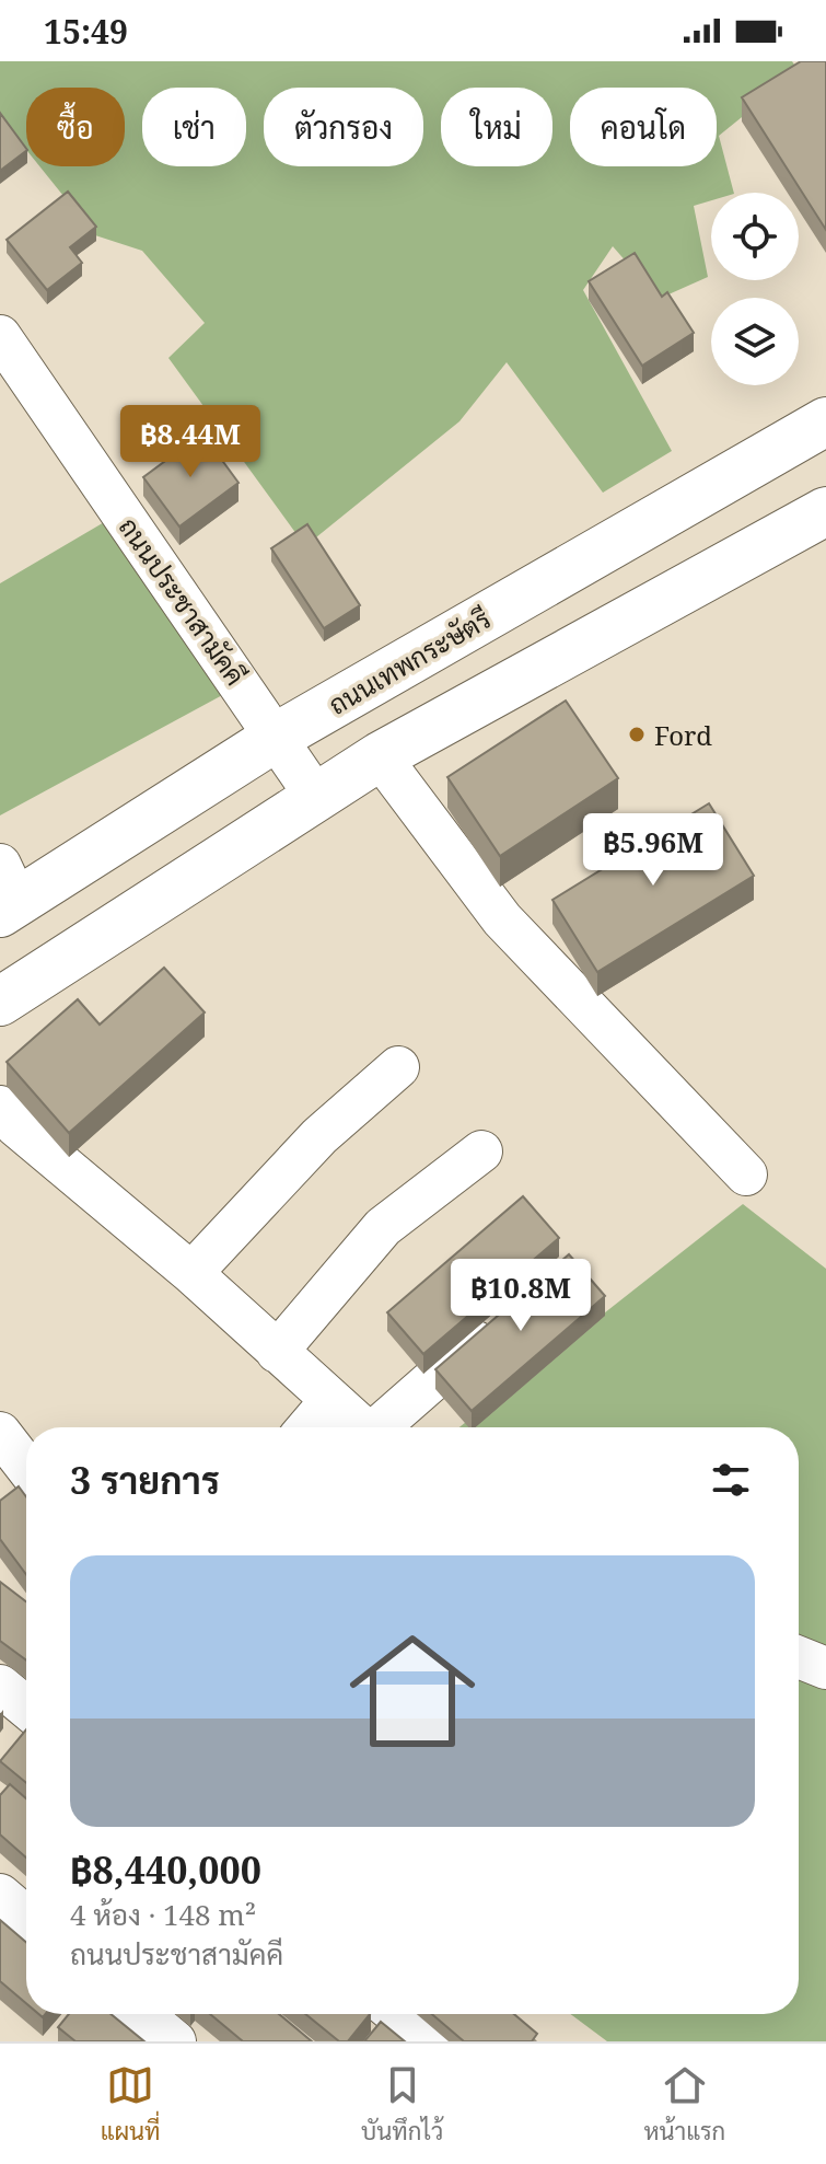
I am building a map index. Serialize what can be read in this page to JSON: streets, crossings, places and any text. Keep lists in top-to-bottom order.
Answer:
{
  "streets": {
    "main road": ["ถนนเทพกระษัตรี"],
    "street": ["ถนนประชาสามัคคี"]
  },
  "crossings": [
    ["ถนนประชาสามัคคี", "ถนนเทพกระษัตรี"]
  ],
  "places": ["Ford"],
  "page": {
    "status": "15:49",
    "chip": [
      "ซื้อ",
      "เช่า",
      "ตัวกรอง",
      "ใหม่",
      "คอนโด"
    ],
    "price": ["฿8.44M", "฿5.96M", "฿10.8M"],
    "heading": "3 รายการ",
    "list": [
      {
        "name": "฿8,440,000",
        "note": "4 ห้อง · 148 m² · ถนนประชาสามัคคี"
      }
    ],
    "tabs": ["แผนที่", "บันทึกไว้", "หน้าแรก"]
  }
}
